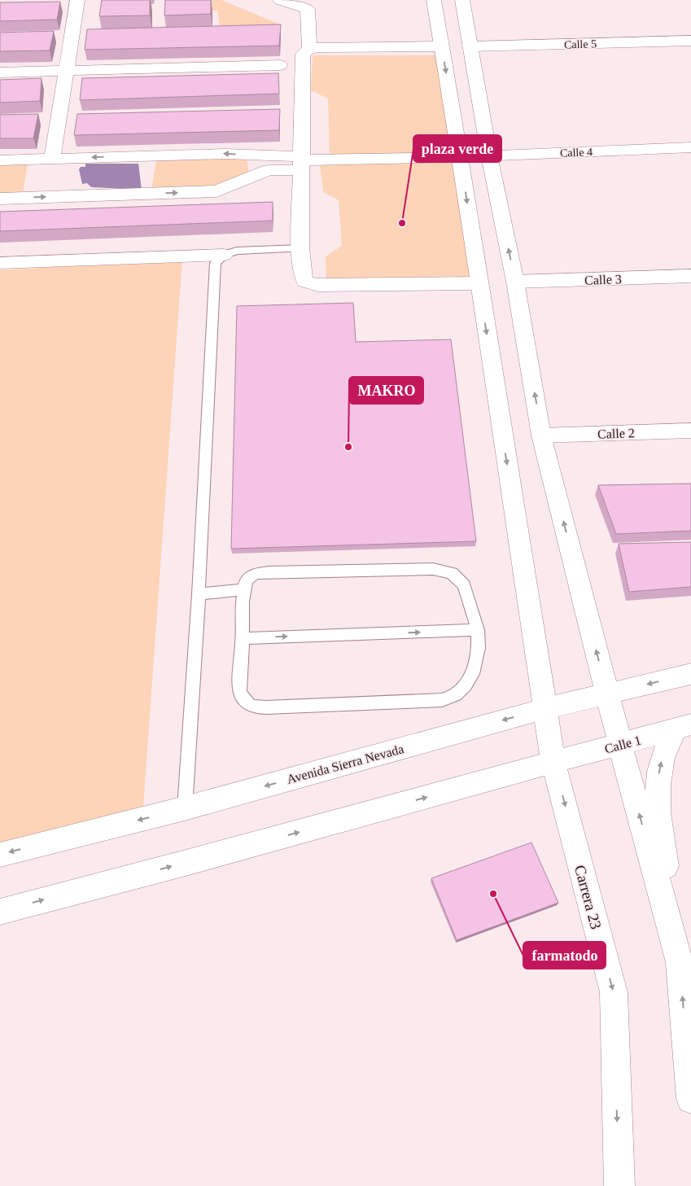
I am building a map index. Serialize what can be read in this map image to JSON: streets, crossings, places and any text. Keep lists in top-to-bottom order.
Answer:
{
  "streets": {
    "main road": [
      "Calle 5",
      "Calle 4",
      "Calle 3",
      "Calle 2",
      "Calle 1",
      "Avenida Sierra Nevada",
      "Carrera 23"
    ]
  },
  "crossings": [
    ["Calle 4", "Carrera 23"],
    ["Calle 1", "Carrera 23"],
    ["Avenida Sierra Nevada", "Carrera 23"]
  ],
  "places": ["plaza verde", "MAKRO", "farmatodo"]
}
